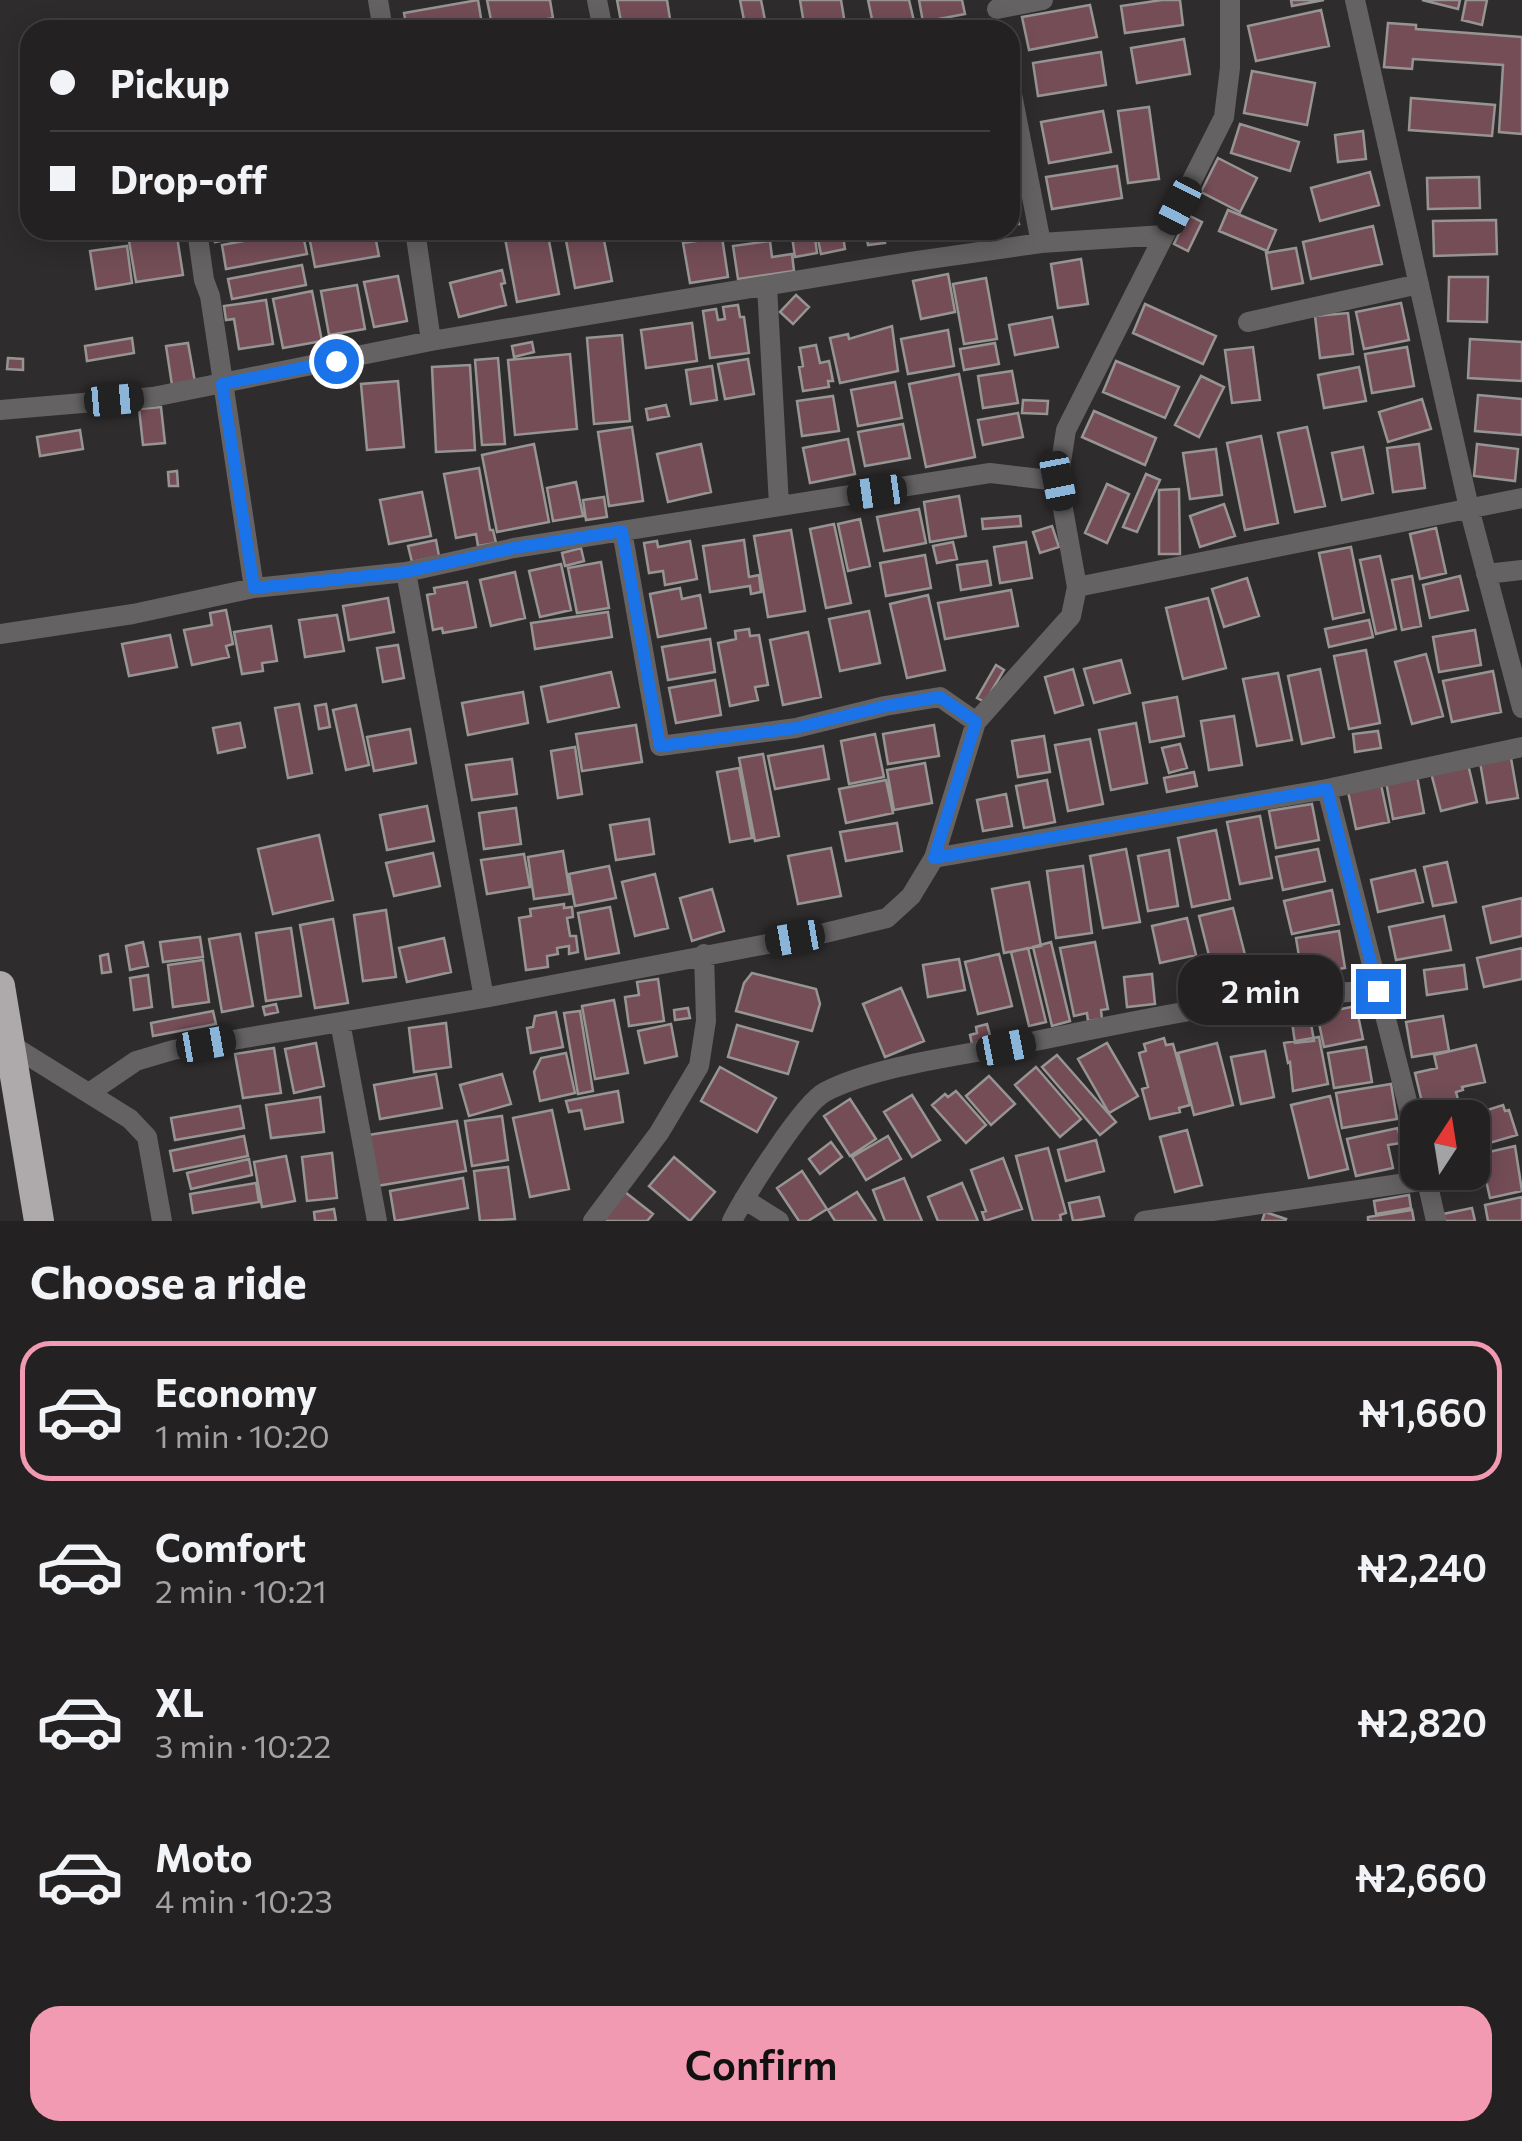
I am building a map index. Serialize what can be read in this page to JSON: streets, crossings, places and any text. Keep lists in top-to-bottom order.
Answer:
{
  "north": "top",
  "page": {
    "banner": ["Pickup", "Drop-off"],
    "bubble": "2 min",
    "heading": "Choose a ride",
    "list": [
      {
        "name": "Economy",
        "note": "1 min · 10:20",
        "value": "₦1,660"
      },
      {
        "name": "Comfort",
        "note": "2 min · 10:21",
        "value": "₦2,240"
      },
      {
        "name": "XL",
        "note": "3 min · 10:22",
        "value": "₦2,820"
      },
      {
        "name": "Moto",
        "note": "4 min · 10:23",
        "value": "₦2,660"
      }
    ],
    "buttons": "Confirm"
  }
}
